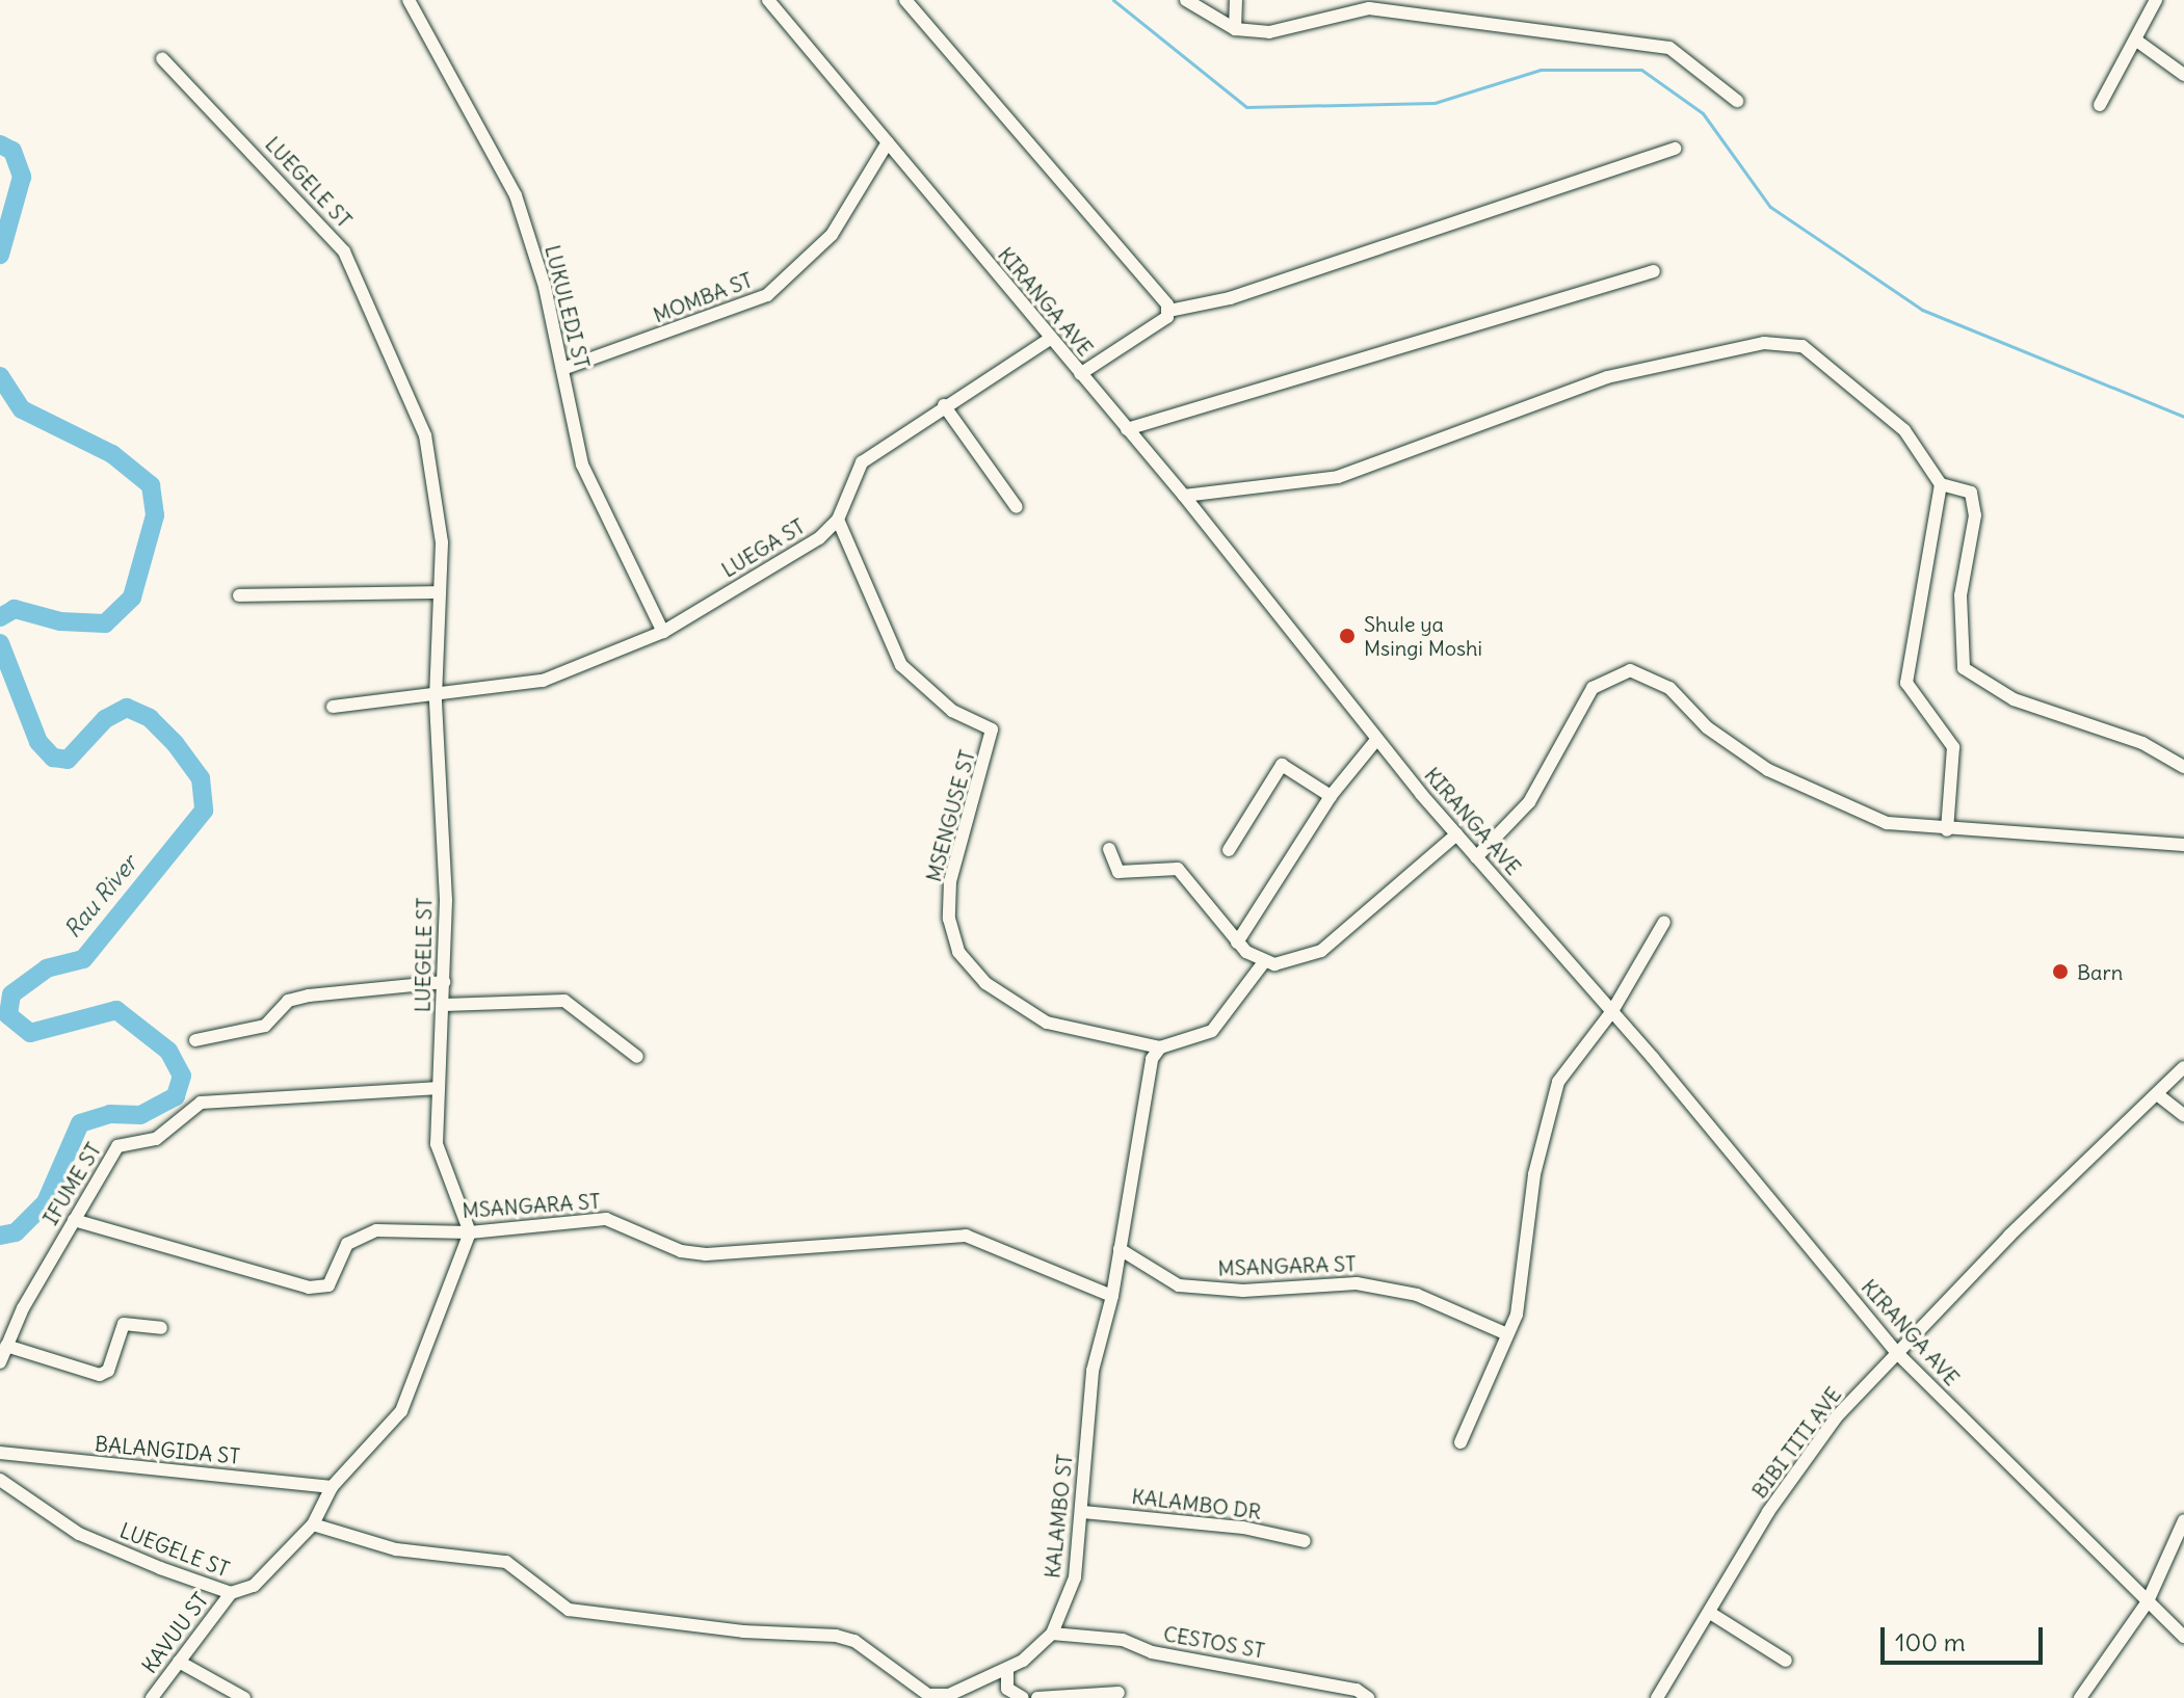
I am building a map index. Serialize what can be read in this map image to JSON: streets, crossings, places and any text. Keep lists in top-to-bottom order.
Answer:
{
  "streets": {
    "street": [
      "LUEGELE ST",
      "MOMBA ST",
      "KIRANGA AVE",
      "LUKULEDI ST",
      "LUEGA ST",
      "MSENGUSE ST",
      "IFUME ST",
      "MSANGARA ST",
      "BIBI TITI AVE",
      "BALANGIDA ST",
      "KALAMBO DR",
      "KALAMBO ST",
      "KAVUU ST",
      "CESTOS ST"
    ]
  },
  "crossings": [
    ["LUEGELE ST", "LUEGA ST"],
    ["LUEGELE ST", "IFUME ST"],
    ["LUEGELE ST", "MSANGARA ST"],
    ["LUEGELE ST", "BALANGIDA ST"],
    ["LUEGELE ST", "KALAMBO ST"],
    ["LUEGELE ST", "KAVUU ST"],
    ["MOMBA ST", "KIRANGA AVE"],
    ["MOMBA ST", "LUKULEDI ST"],
    ["KIRANGA AVE", "LUEGA ST"],
    ["KIRANGA AVE", "BIBI TITI AVE"],
    ["LUKULEDI ST", "LUEGA ST"],
    ["LUEGA ST", "MSENGUSE ST"],
    ["MSENGUSE ST", "KALAMBO ST"],
    ["IFUME ST", "MSANGARA ST"],
    ["MSANGARA ST", "KALAMBO ST"],
    ["KALAMBO DR", "KALAMBO ST"],
    ["KALAMBO ST", "CESTOS ST"]
  ],
  "water": ["Rau River"],
  "places": ["Shule ya Msingi Moshi", "Barn"],
  "scale_bar": "100 m"
}
